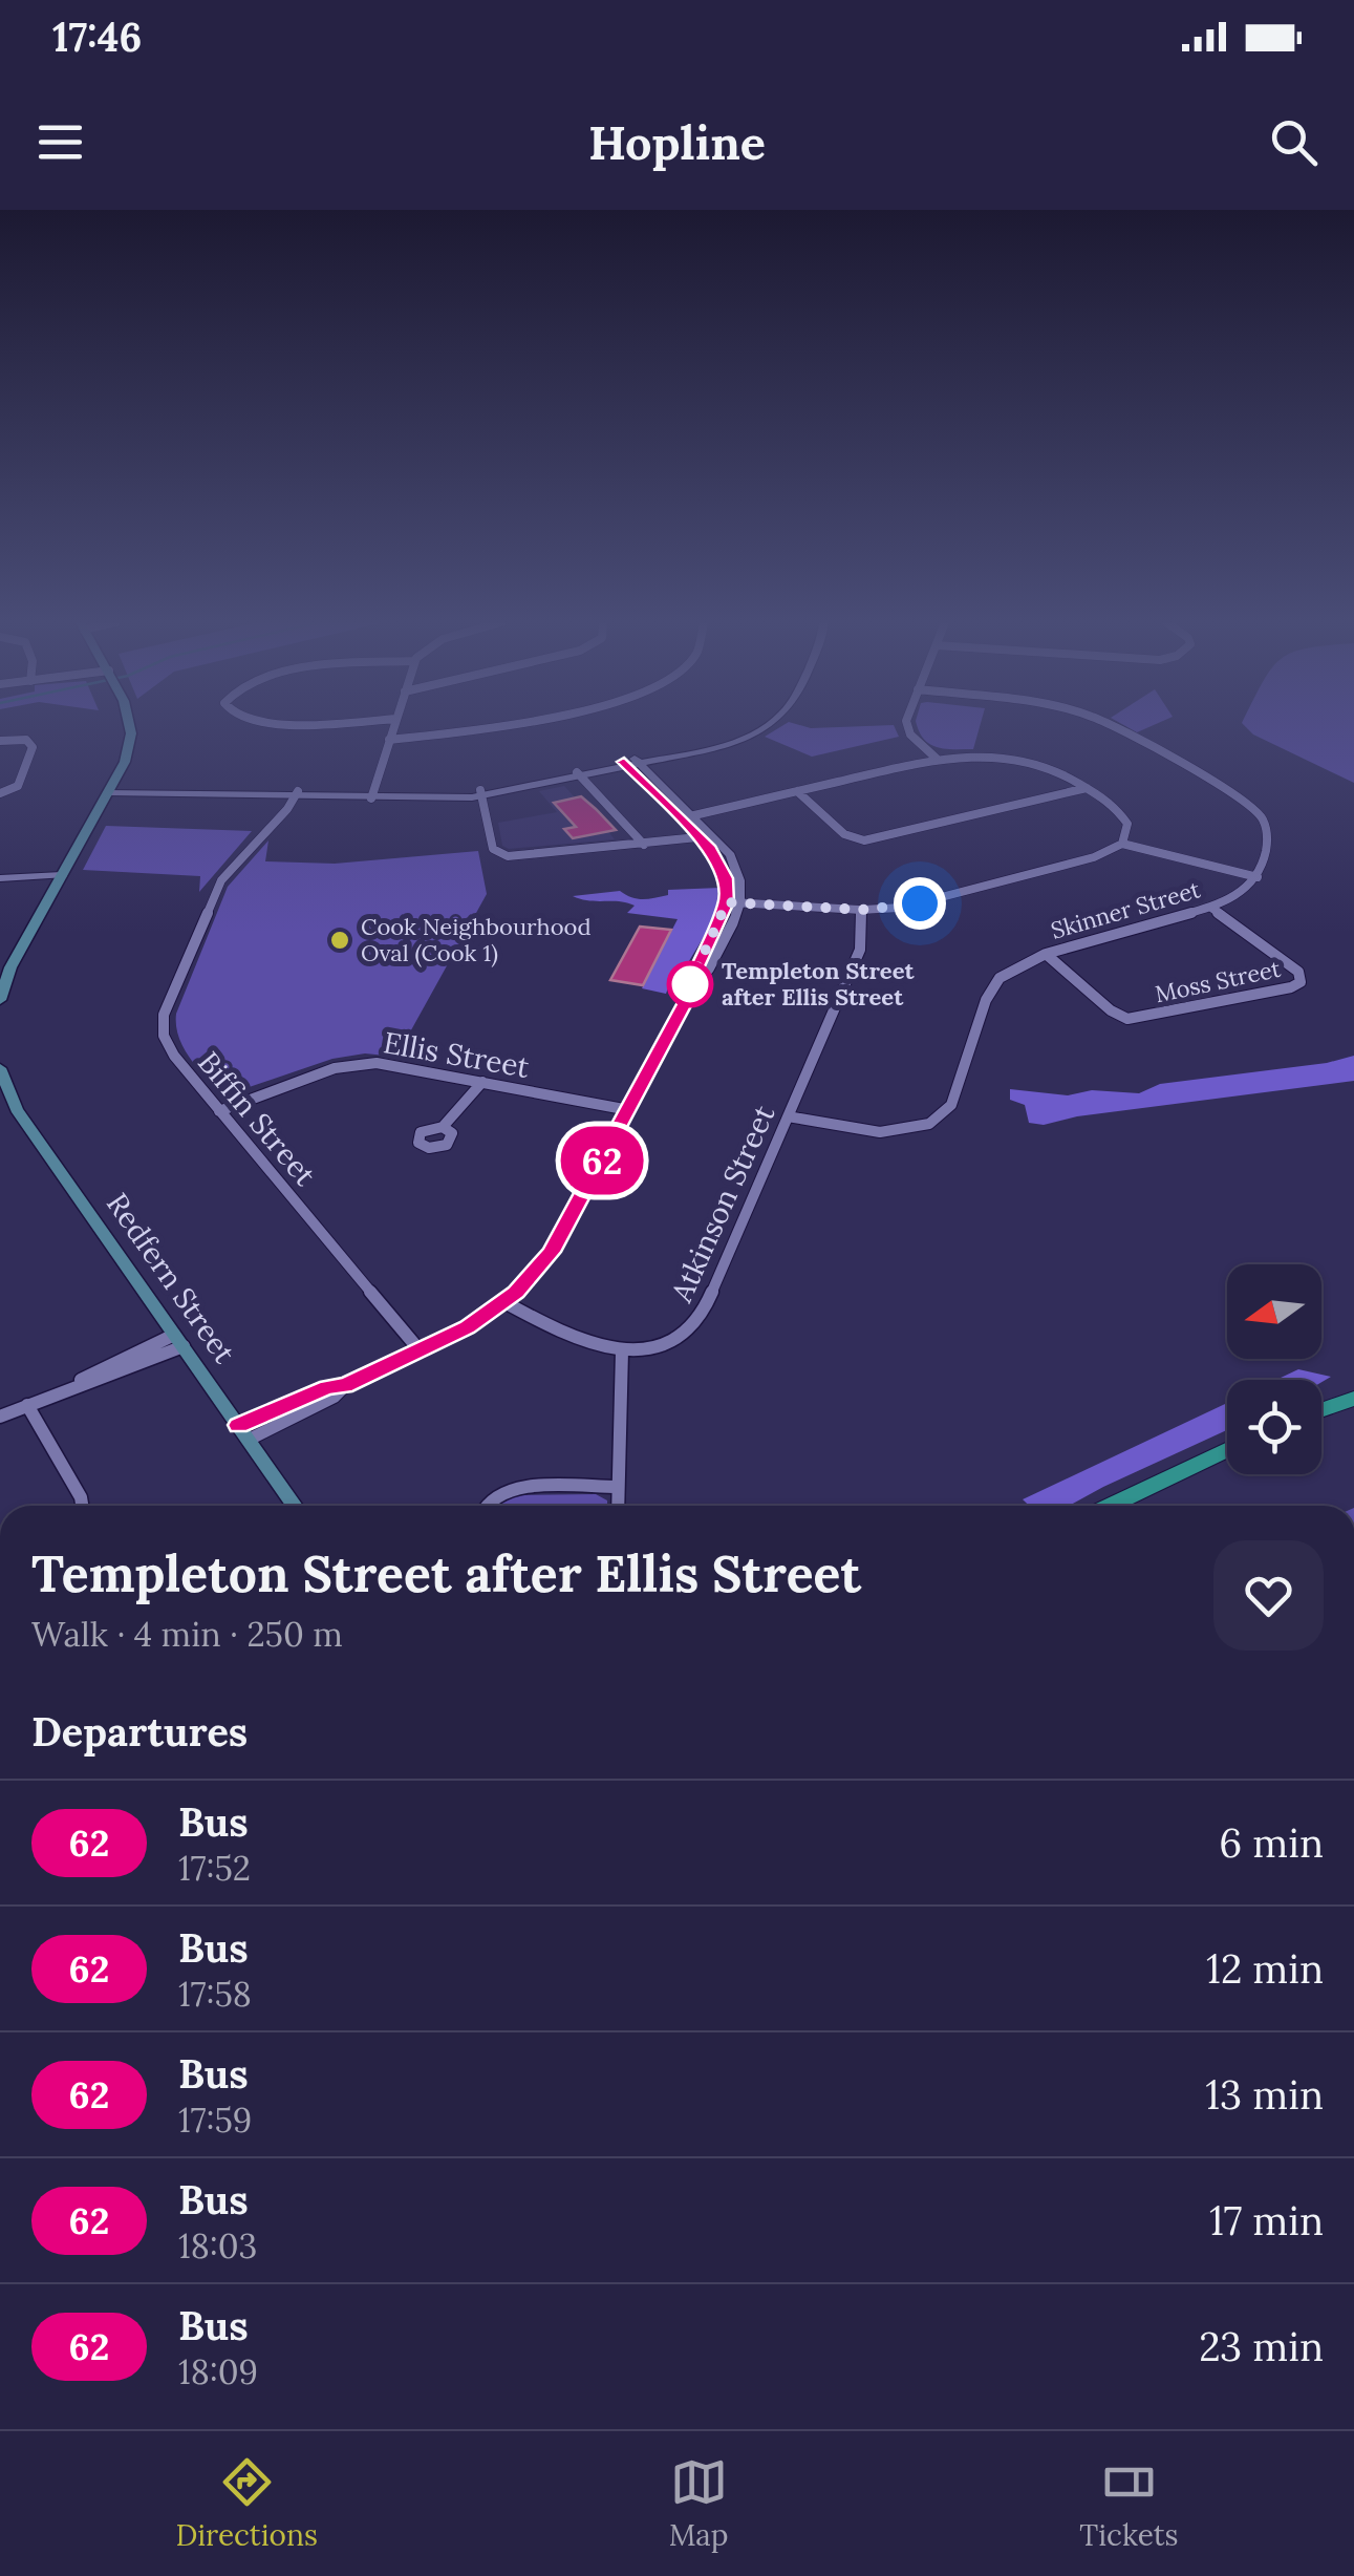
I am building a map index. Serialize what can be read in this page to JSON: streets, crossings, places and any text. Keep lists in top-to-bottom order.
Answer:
{
  "streets": {
    "main road": ["Redfern Street"],
    "street": [
      "Skinner Street",
      "Moss Street",
      "Ellis Street",
      "Biffin Street",
      "Atkinson Street"
    ]
  },
  "crossings": [
    ["Skinner Street", "Moss Street"],
    ["Skinner Street", "Atkinson Street"],
    ["Ellis Street", "Biffin Street"]
  ],
  "places": ["Cook Neighbourhood Oval (Cook 1)", "Templeton Street after Ellis Street"],
  "lines": ["bus line 62"],
  "north": "left",
  "page": {
    "status": "17:46",
    "header": "Hopline",
    "on_map": "62",
    "heading": [
      ["Templeton Street after Ellis Street", "Walk · 4 min · 250 m"],
      "Departures"
    ],
    "list": [
      {
        "mark": "62",
        "name": "Bus",
        "note": "17:52",
        "value": "6 min"
      },
      {
        "mark": "62",
        "name": "Bus",
        "note": "17:58",
        "value": "12 min"
      },
      {
        "mark": "62",
        "name": "Bus",
        "note": "17:59",
        "value": "13 min"
      },
      {
        "mark": "62",
        "name": "Bus",
        "note": "18:03",
        "value": "17 min"
      },
      {
        "mark": "62",
        "name": "Bus",
        "note": "18:09",
        "value": "23 min"
      }
    ],
    "tabs": ["Directions", "Map", "Tickets"]
  }
}
